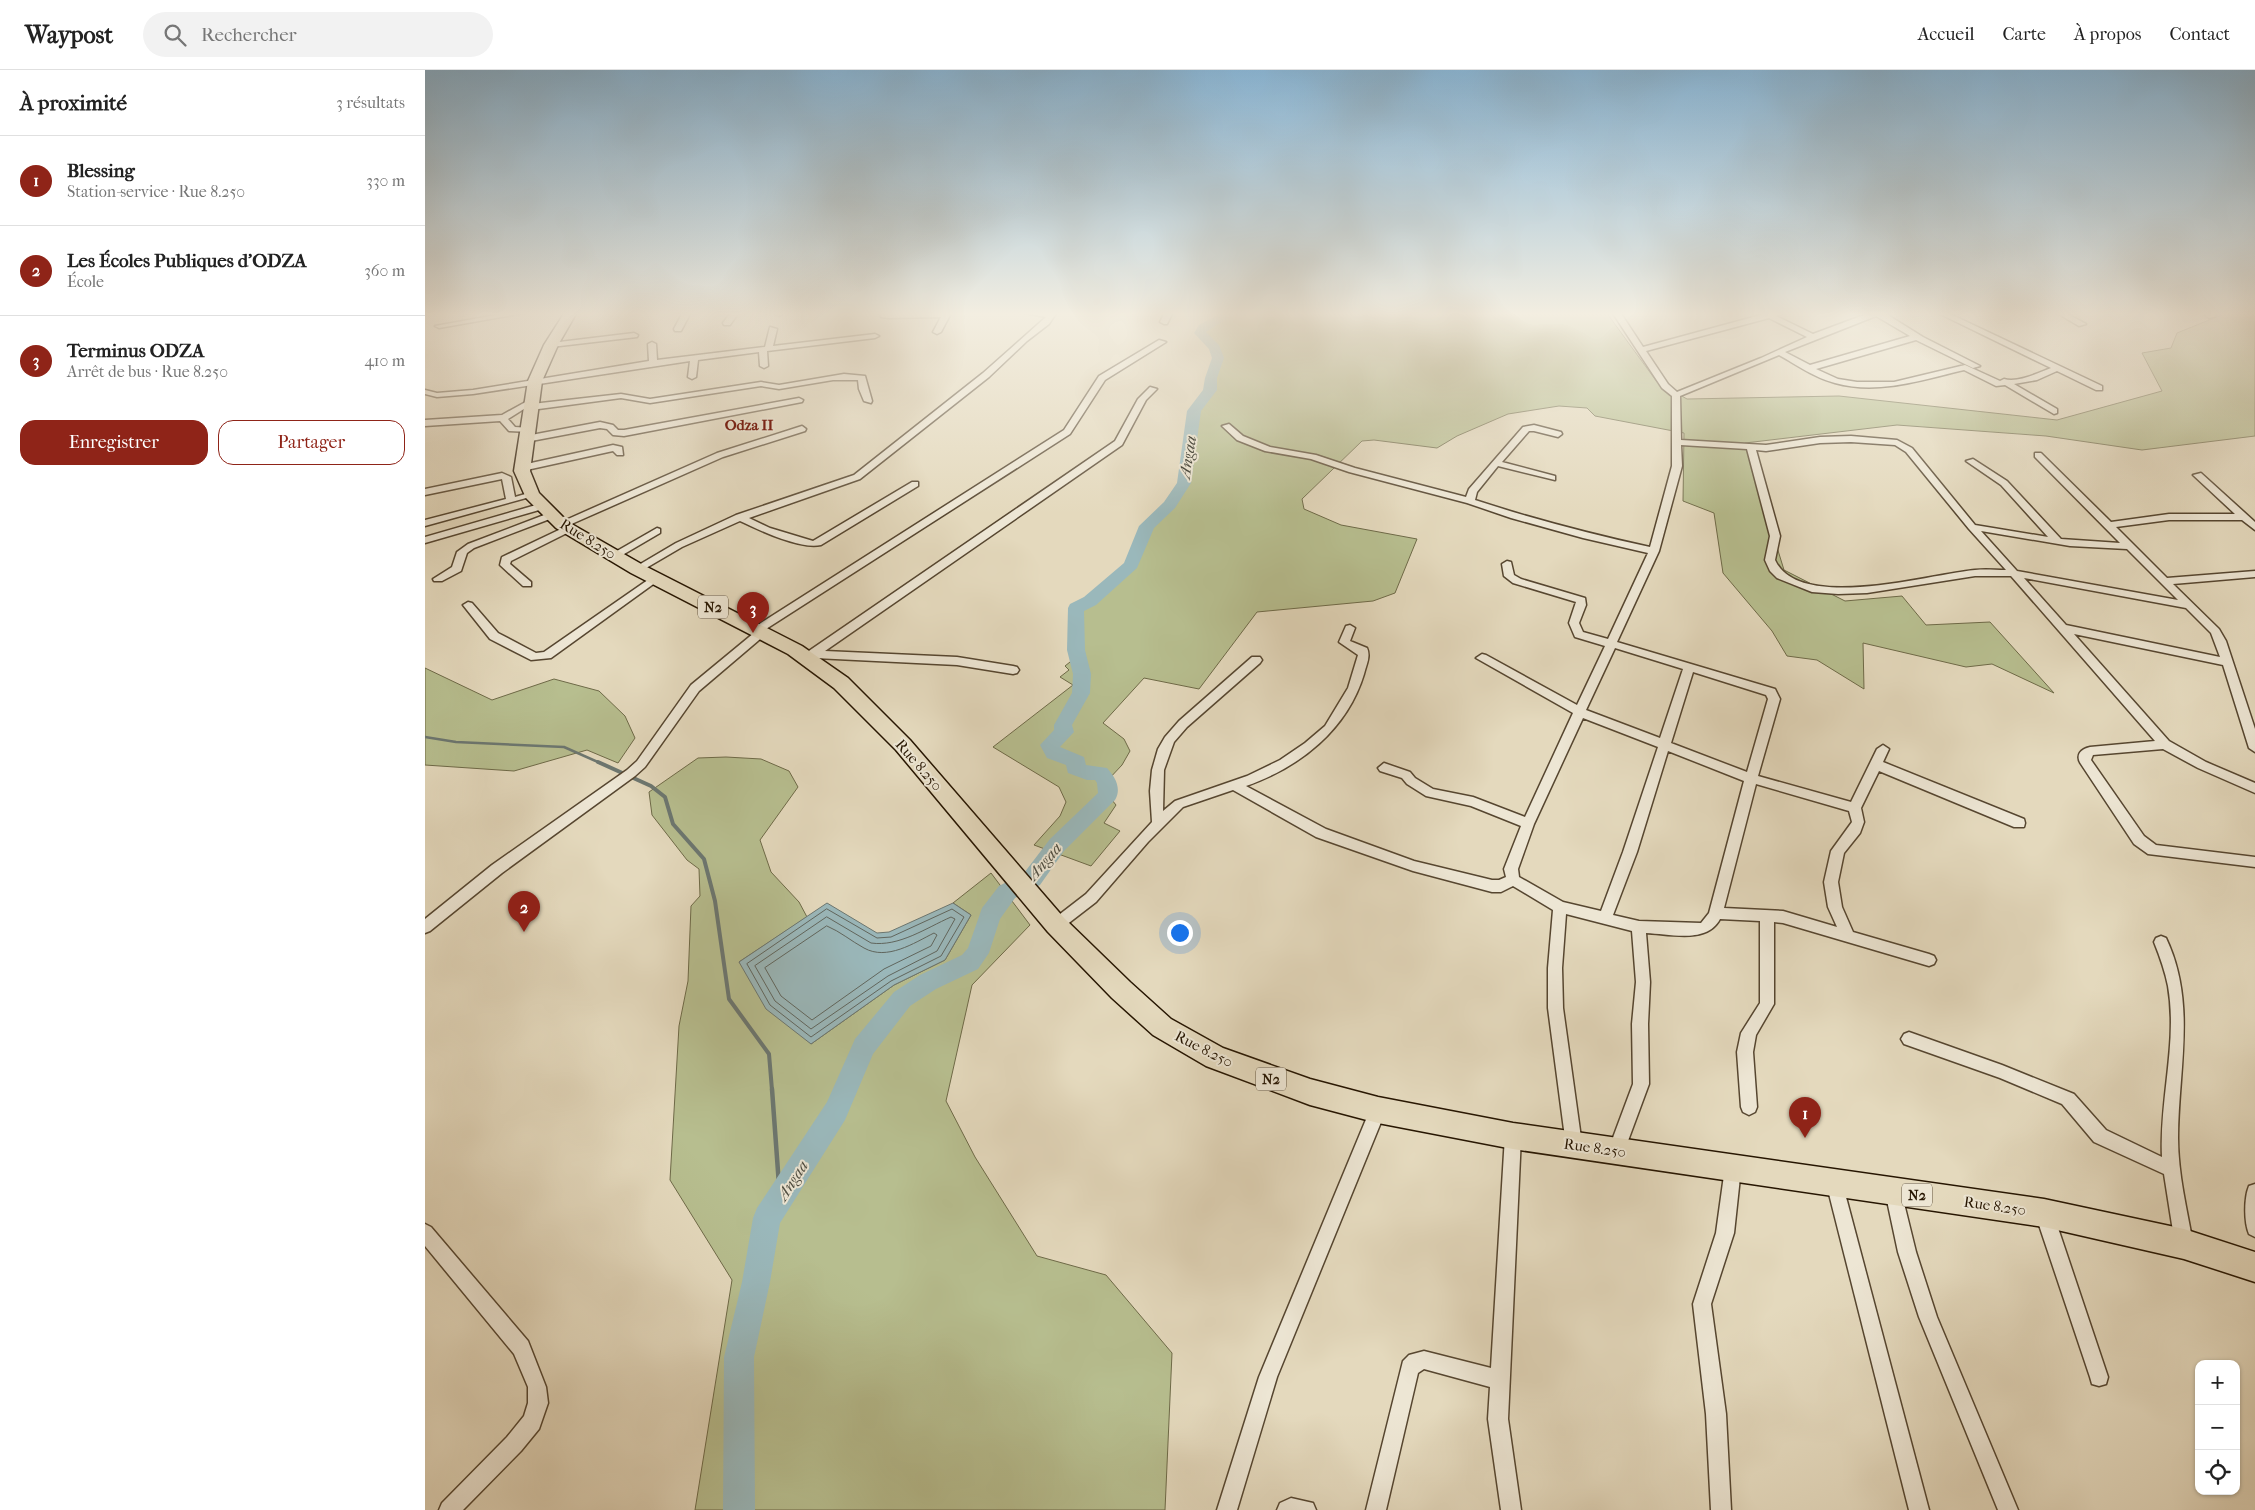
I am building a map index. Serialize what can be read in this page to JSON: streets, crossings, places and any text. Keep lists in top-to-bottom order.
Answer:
{
  "streets": {
    "highway": ["Rue 8.250", "N2"]
  },
  "districts": ["Odza II"],
  "water": ["Angaa"],
  "page": {
    "header": "Waypost",
    "search": "Rechercher",
    "nav": [
      "Accueil",
      "Carte",
      "À propos",
      "Contact"
    ],
    "heading": ["À proximité", "3 résultats"],
    "list": [
      {
        "mark": "1",
        "name": "Blessing",
        "note": "Station-service · Rue 8.250",
        "value": "330 m"
      },
      {
        "mark": "2",
        "name": "Les Écoles Publiques d'ODZA",
        "note": "École",
        "value": "360 m"
      },
      {
        "mark": "3",
        "name": "Terminus ODZA",
        "note": "Arrêt de bus · Rue 8.250",
        "value": "410 m"
      }
    ],
    "buttons": ["Enregistrer", "Partager"],
    "pins": ["3", "2", "1"],
    "map_buttons": ["+", "−"]
  }
}
